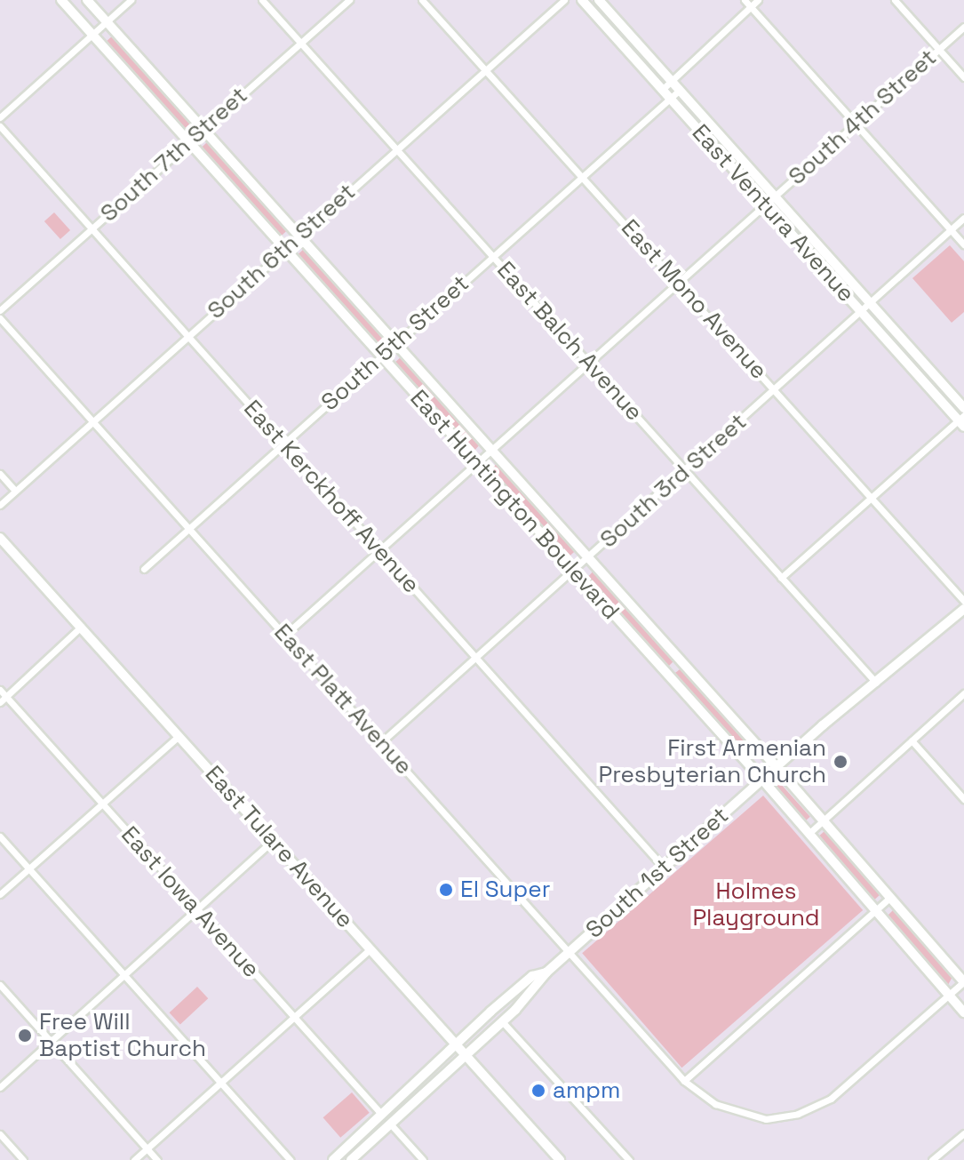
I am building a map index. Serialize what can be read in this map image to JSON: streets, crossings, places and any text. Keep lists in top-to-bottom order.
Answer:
{
  "streets": {
    "main road": [
      "East Ventura Avenue",
      "East Huntington Boulevard",
      "East Tulare Avenue",
      "South 1st Street"
    ],
    "street": [
      "South 4th Street",
      "South 7th Street",
      "South 6th Street",
      "East Mono Avenue",
      "East Balch Avenue",
      "South 5th Street",
      "South 3rd Street",
      "East Kerckhoff Avenue",
      "East Platt Avenue",
      "East Iowa Avenue"
    ]
  },
  "crossings": [
    ["South 4th Street", "East Ventura Avenue"],
    ["South 4th Street", "East Mono Avenue"],
    ["South 4th Street", "East Balch Avenue"],
    ["South 4th Street", "East Kerckhoff Avenue"],
    ["South 4th Street", "East Huntington Boulevard"],
    ["South 4th Street", "East Platt Avenue"],
    ["South 7th Street", "East Balch Avenue"],
    ["South 7th Street", "East Kerckhoff Avenue"],
    ["South 7th Street", "East Huntington Boulevard"],
    ["East Ventura Avenue", "South 5th Street"],
    ["East Ventura Avenue", "South 3rd Street"],
    ["South 6th Street", "East Mono Avenue"],
    ["South 6th Street", "East Balch Avenue"],
    ["South 6th Street", "East Kerckhoff Avenue"],
    ["South 6th Street", "East Huntington Boulevard"],
    ["South 6th Street", "East Platt Avenue"],
    ["East Mono Avenue", "South 5th Street"],
    ["East Mono Avenue", "South 3rd Street"],
    ["East Balch Avenue", "South 5th Street"],
    ["East Balch Avenue", "South 3rd Street"],
    ["East Balch Avenue", "South 1st Street"],
    ["South 5th Street", "East Kerckhoff Avenue"],
    ["South 5th Street", "East Huntington Boulevard"],
    ["South 5th Street", "East Platt Avenue"],
    ["South 3rd Street", "East Kerckhoff Avenue"],
    ["South 3rd Street", "East Huntington Boulevard"],
    ["South 3rd Street", "East Platt Avenue"],
    ["East Kerckhoff Avenue", "South 1st Street"],
    ["East Huntington Boulevard", "East Platt Avenue"],
    ["East Huntington Boulevard", "South 1st Street"],
    ["East Platt Avenue", "South 1st Street"],
    ["East Tulare Avenue", "South 1st Street"],
    ["South 1st Street", "East Iowa Avenue"]
  ],
  "parks": ["Holmes Playground"],
  "places": [
    "First Armenian Presbyterian Church",
    "El Super",
    "Free Will Baptist Church",
    "ampm"
  ]
}
